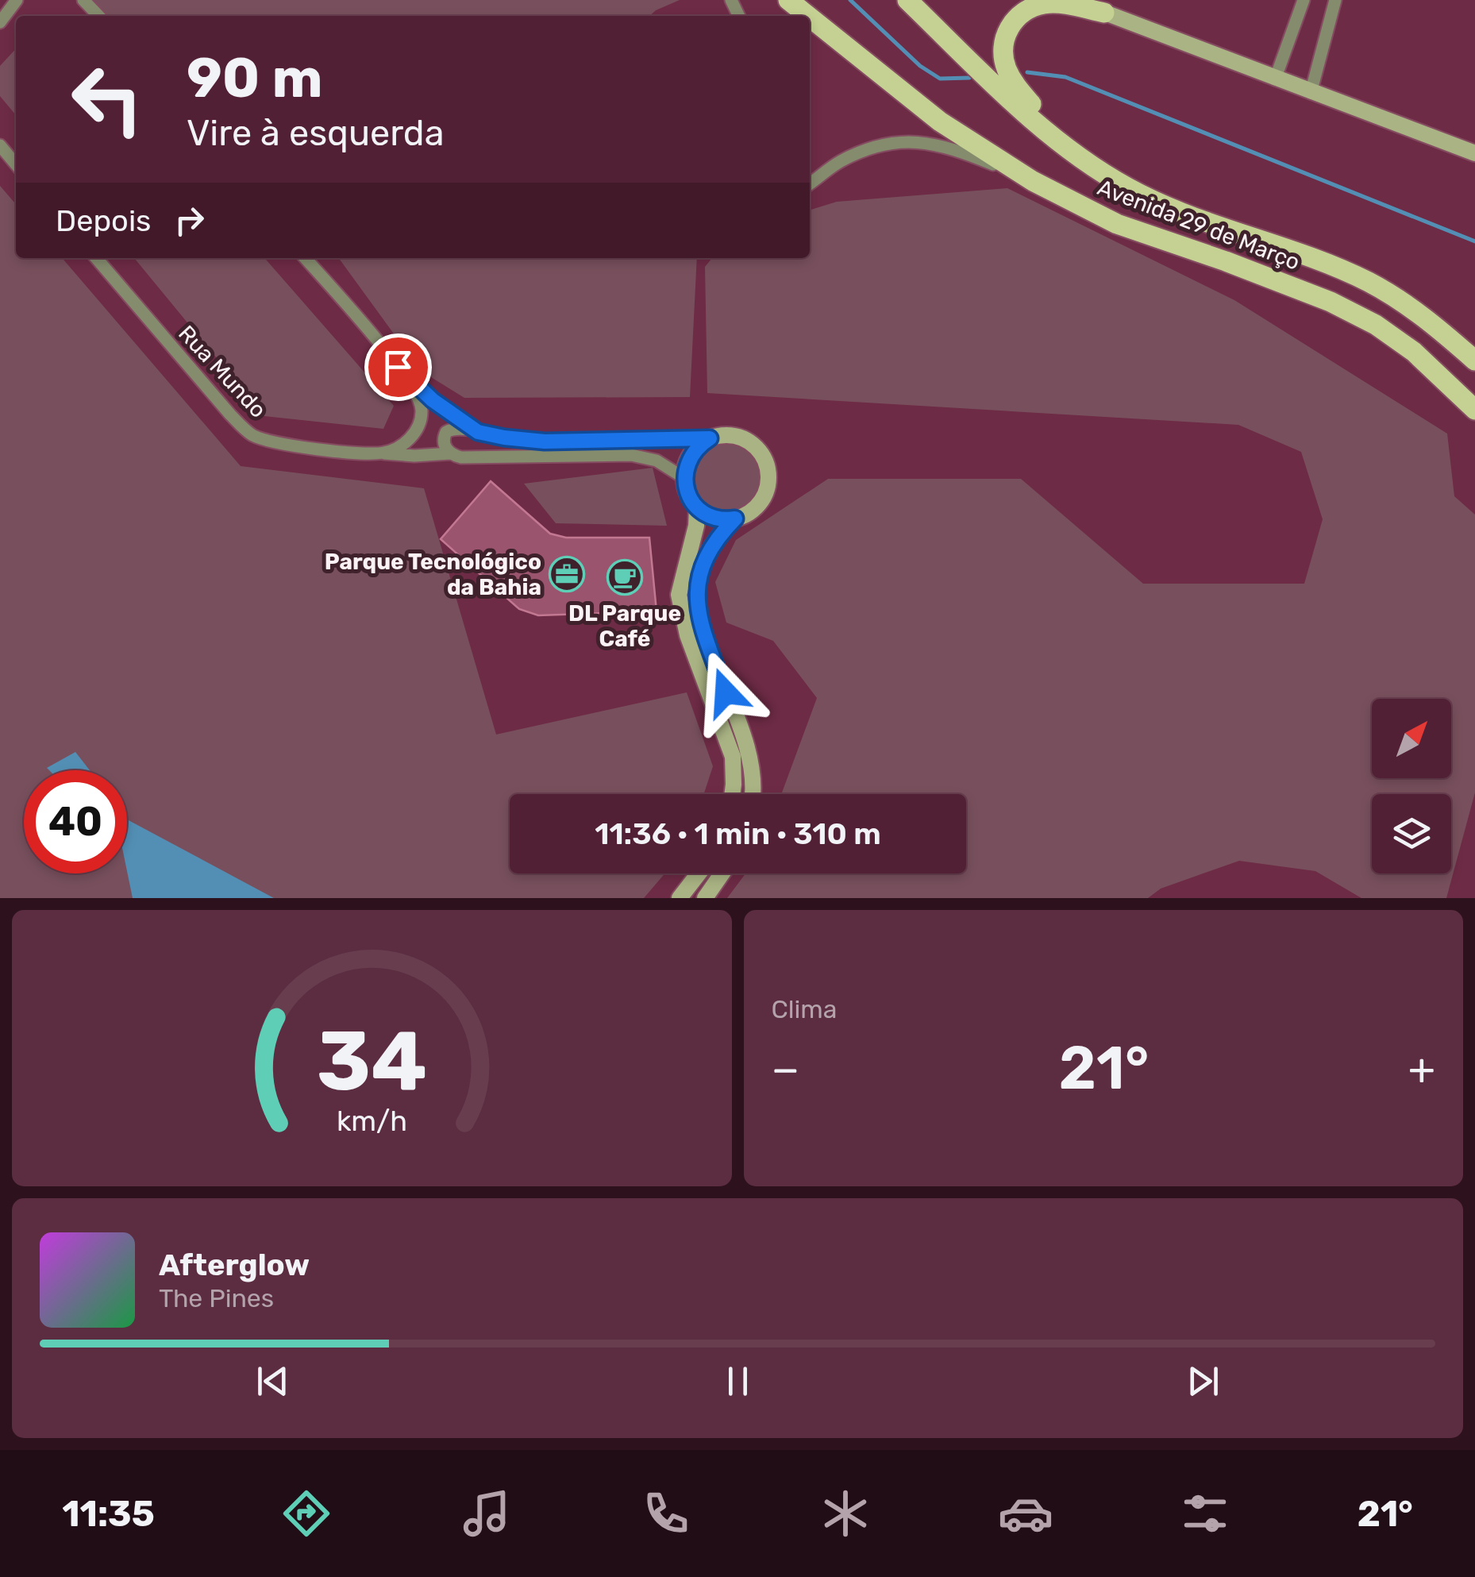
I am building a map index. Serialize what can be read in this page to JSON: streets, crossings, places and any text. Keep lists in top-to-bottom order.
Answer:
{
  "streets": {
    "main road": ["Avenida 29 de Março"],
    "street": ["Rua Mundo"]
  },
  "places": {
    "office": ["Parque Tecnológico da Bahia"],
    "cafe": ["DL Parque Café"]
  },
  "north": "top right",
  "page": {
    "turn": ["90 m", "Vire à esquerda"],
    "then": "Depois",
    "limit": "40",
    "trip": "11:36 · 1 min · 310 m",
    "tile": "Clima",
    "heat": ["−", "21°", "+"],
    "song": ["Afterglow", "The Pines"],
    "tabs": ["11:35", "21°"],
    "gauge": ["34", "km/h"]
  }
}
